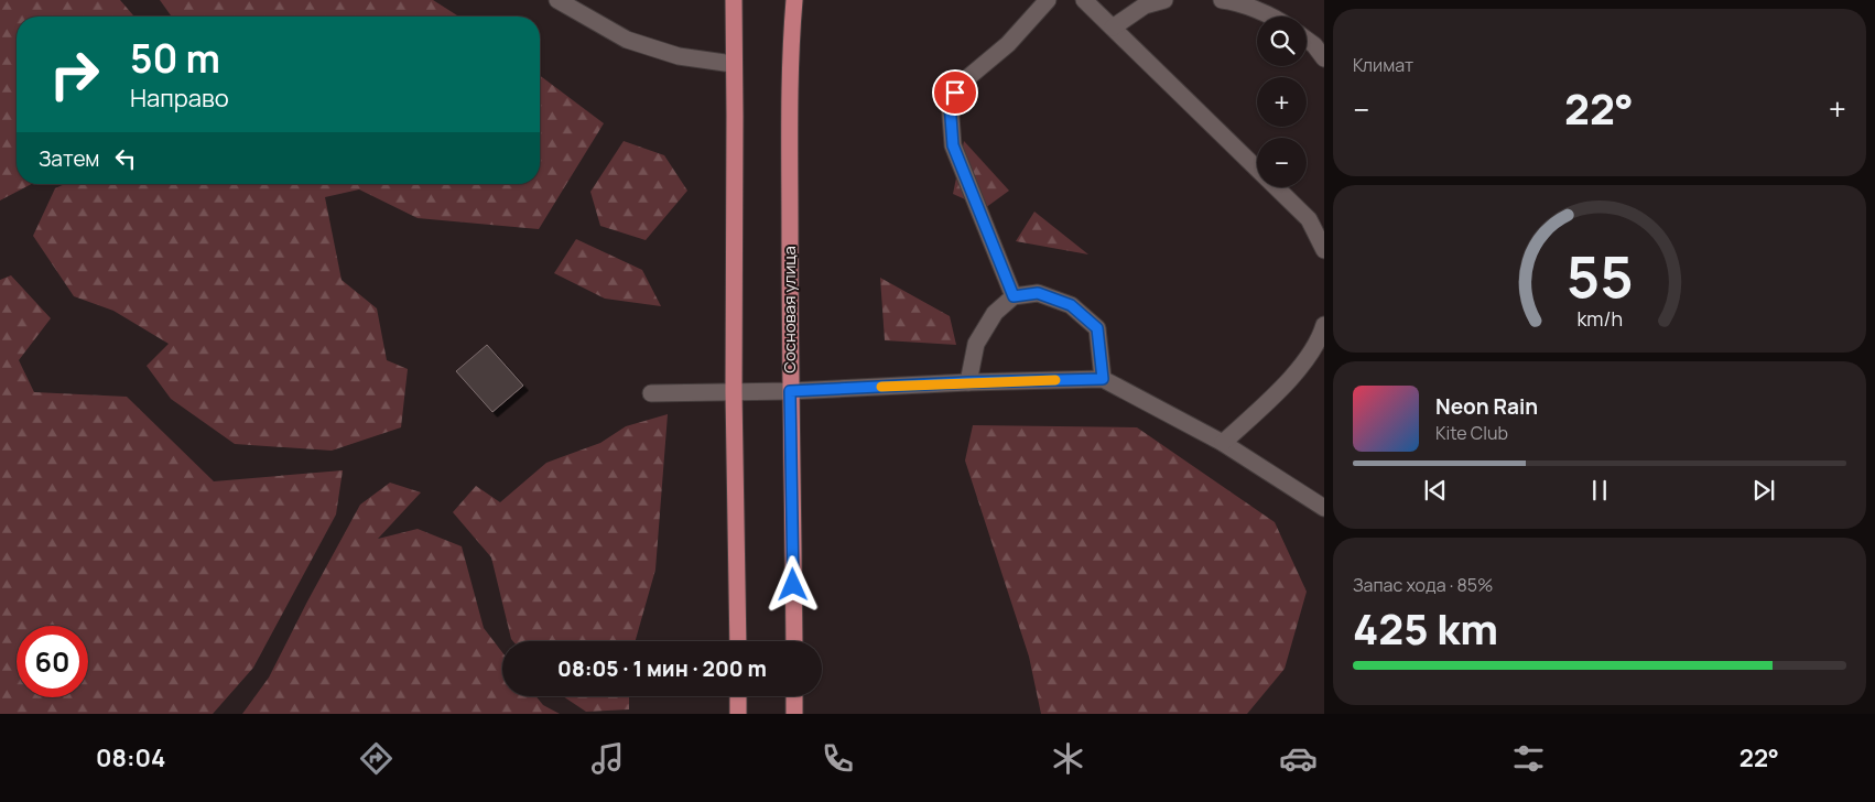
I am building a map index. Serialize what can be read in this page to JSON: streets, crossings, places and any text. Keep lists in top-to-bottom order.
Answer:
{
  "streets": {
    "main road": ["Сосновая улица"]
  },
  "page": {
    "tile": [
      "Климат",
      ["Запас хода · 85%", "425 km"]
    ],
    "map_buttons": ["+", "−"],
    "turn": ["50 m", "Направо"],
    "heat": ["−", "22°", "+"],
    "then": "Затем",
    "song": ["Neon Rain", "Kite Club"],
    "limit": "60",
    "trip": "08:05 · 1 мин · 200 m",
    "tabs": ["08:04", "22°"],
    "gauge": ["55", "km/h"]
  }
}
